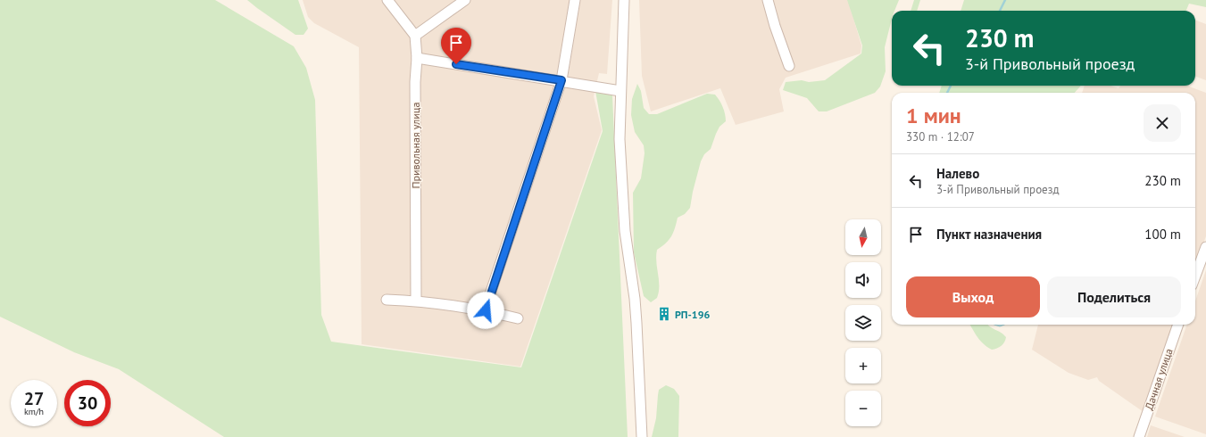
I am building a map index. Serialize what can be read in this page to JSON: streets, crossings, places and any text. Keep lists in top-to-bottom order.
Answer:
{
  "streets": {
    "street": ["Привольная улица", "Дачная улица"]
  },
  "places": {
    "building": ["РП-196"]
  },
  "north": "bottom",
  "page": {
    "turn": ["230 m", "3-й Привольный проезд"],
    "heading": ["1 мин", "330 m · 12:07"],
    "list": [
      {
        "name": "Налево",
        "note": "3-й Привольный проезд",
        "value": "230 m"
      },
      {
        "name": "Пункт назначения",
        "value": "100 m"
      }
    ],
    "map_buttons": ["+", "−"],
    "buttons": ["Выход", "Поделиться"],
    "speed": "27 km/h",
    "limit": "30"
  }
}
